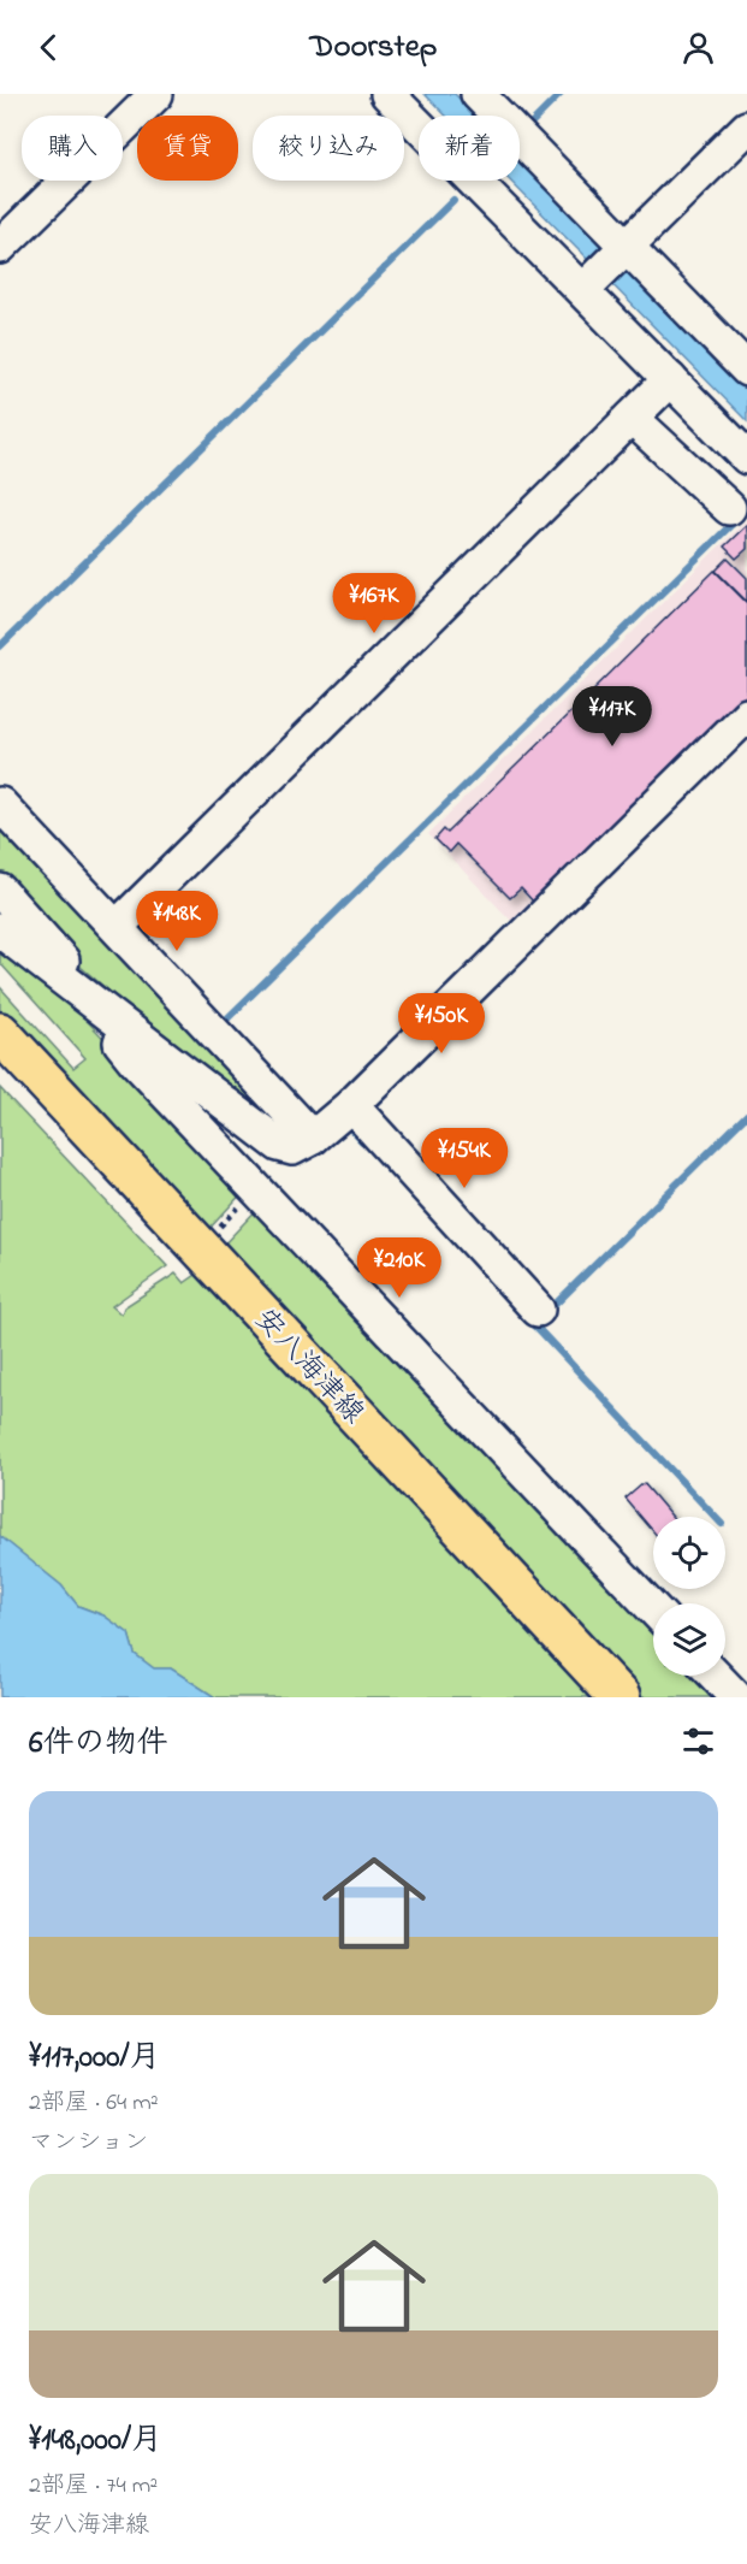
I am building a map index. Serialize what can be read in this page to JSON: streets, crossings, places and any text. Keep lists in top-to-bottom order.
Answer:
{
  "streets": {
    "main road": ["安八海津線"]
  },
  "page": {
    "header": "Doorstep",
    "chip": [
      "購入",
      "賃貸",
      "絞り込み",
      "新着"
    ],
    "price": [
      "¥167K",
      "¥117K",
      "¥148K",
      "¥150K",
      "¥154K",
      "¥210K"
    ],
    "heading": "6件の物件",
    "list": [
      {
        "name": "¥117,000/月",
        "note": "2部屋 · 64 m² · マンション"
      },
      {
        "name": "¥148,000/月",
        "note": "2部屋 · 74 m² · 安八海津線"
      }
    ]
  }
}
